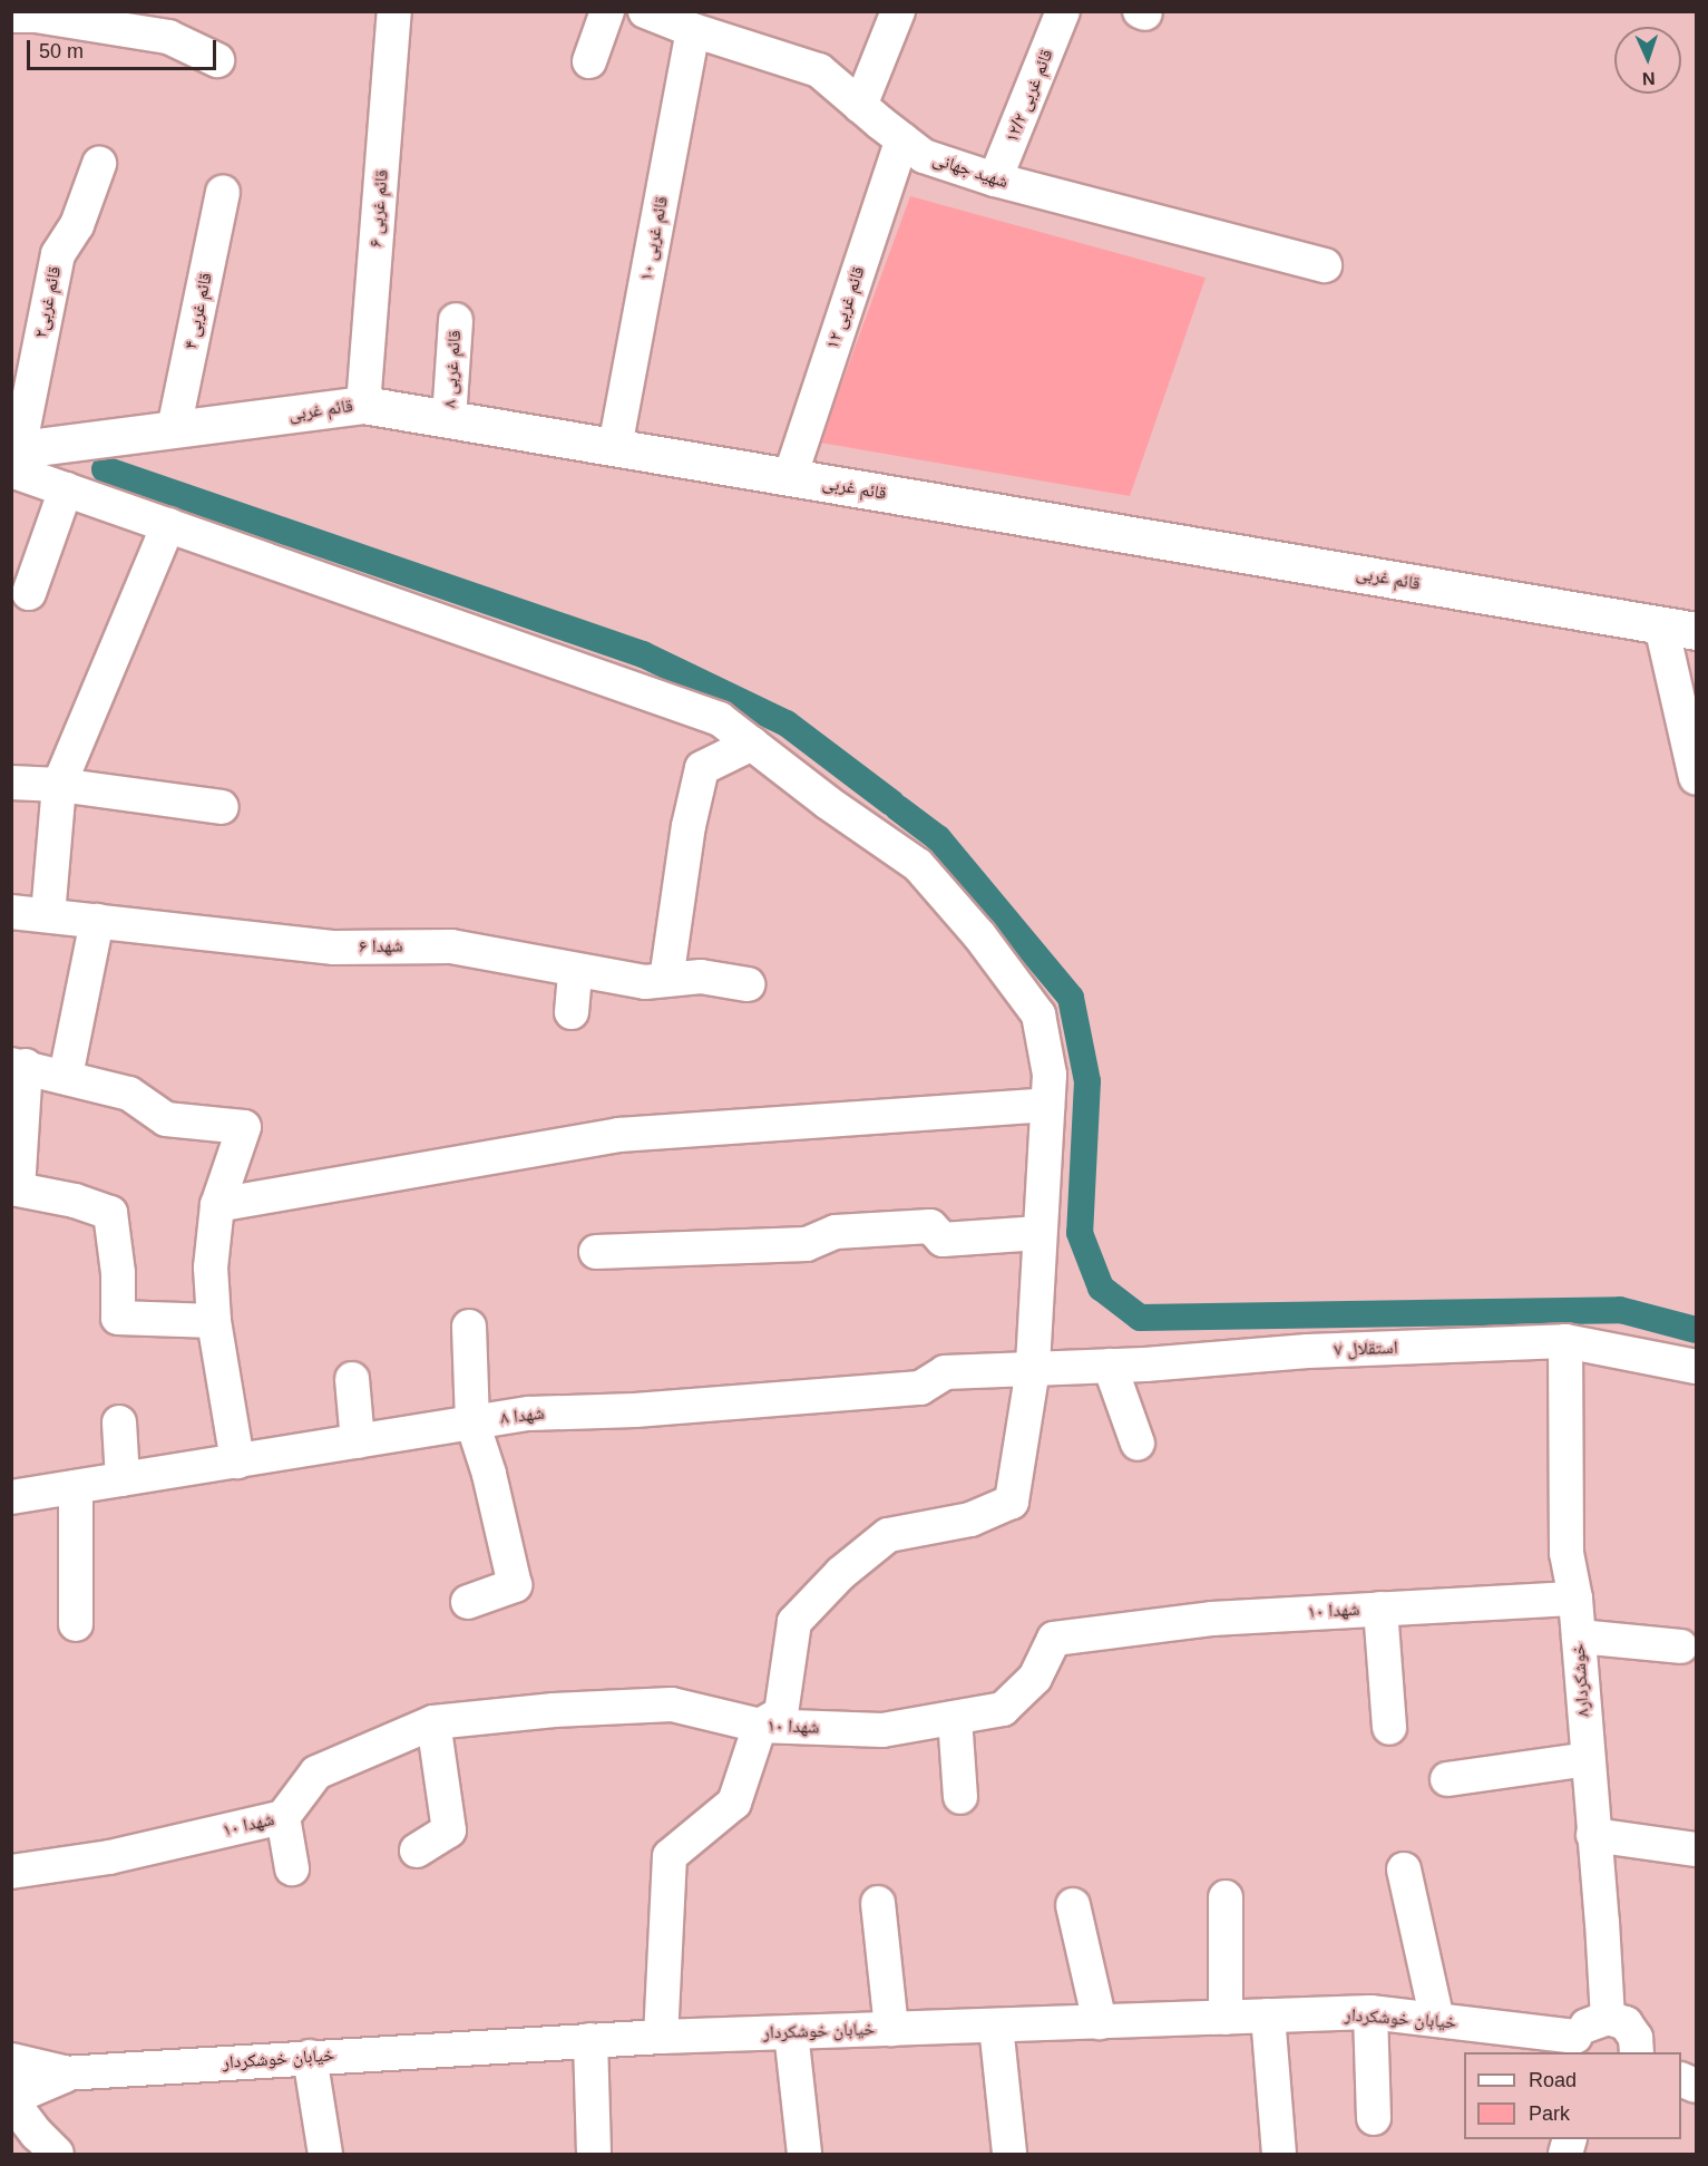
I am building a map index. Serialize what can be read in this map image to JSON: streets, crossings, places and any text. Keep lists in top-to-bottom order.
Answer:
{
  "streets": {
    "main road": ["قائم غربی"],
    "street": [
      "قائم غربی ۱۲/۲",
      "شهید جهانی",
      "قائم غربی ۶",
      "قائم غربی ۱۰",
      "۲قائم غربی",
      "قائم غربی ۱۲",
      "قائم غربی ۴",
      "قائم غربی ۸",
      "شهدا ۶",
      "استقلال ۷",
      "شهدا ۸",
      "شهدا ۱۰",
      "خوشکردار۸",
      "خیابان خوشکردار"
    ]
  },
  "crossings": [
    ["قائم غربی ۱۲/۲", "شهید جهانی"],
    ["شهید جهانی", "قائم غربی ۱۰"],
    ["شهید جهانی", "قائم غربی ۱۲"],
    ["قائم غربی ۶", "قائم غربی"],
    ["قائم غربی ۱۰", "قائم غربی"],
    ["۲قائم غربی", "قائم غربی"],
    ["قائم غربی ۱۲", "قائم غربی"],
    ["قائم غربی ۴", "قائم غربی"],
    ["قائم غربی ۸", "قائم غربی"],
    ["استقلال ۷", "شهدا ۸"],
    ["استقلال ۷", "خوشکردار۸"],
    ["شهدا ۱۰", "خوشکردار۸"]
  ],
  "legend": ["Road", "Park"],
  "scale_bar": "50 m",
  "north": "bottom"
}
